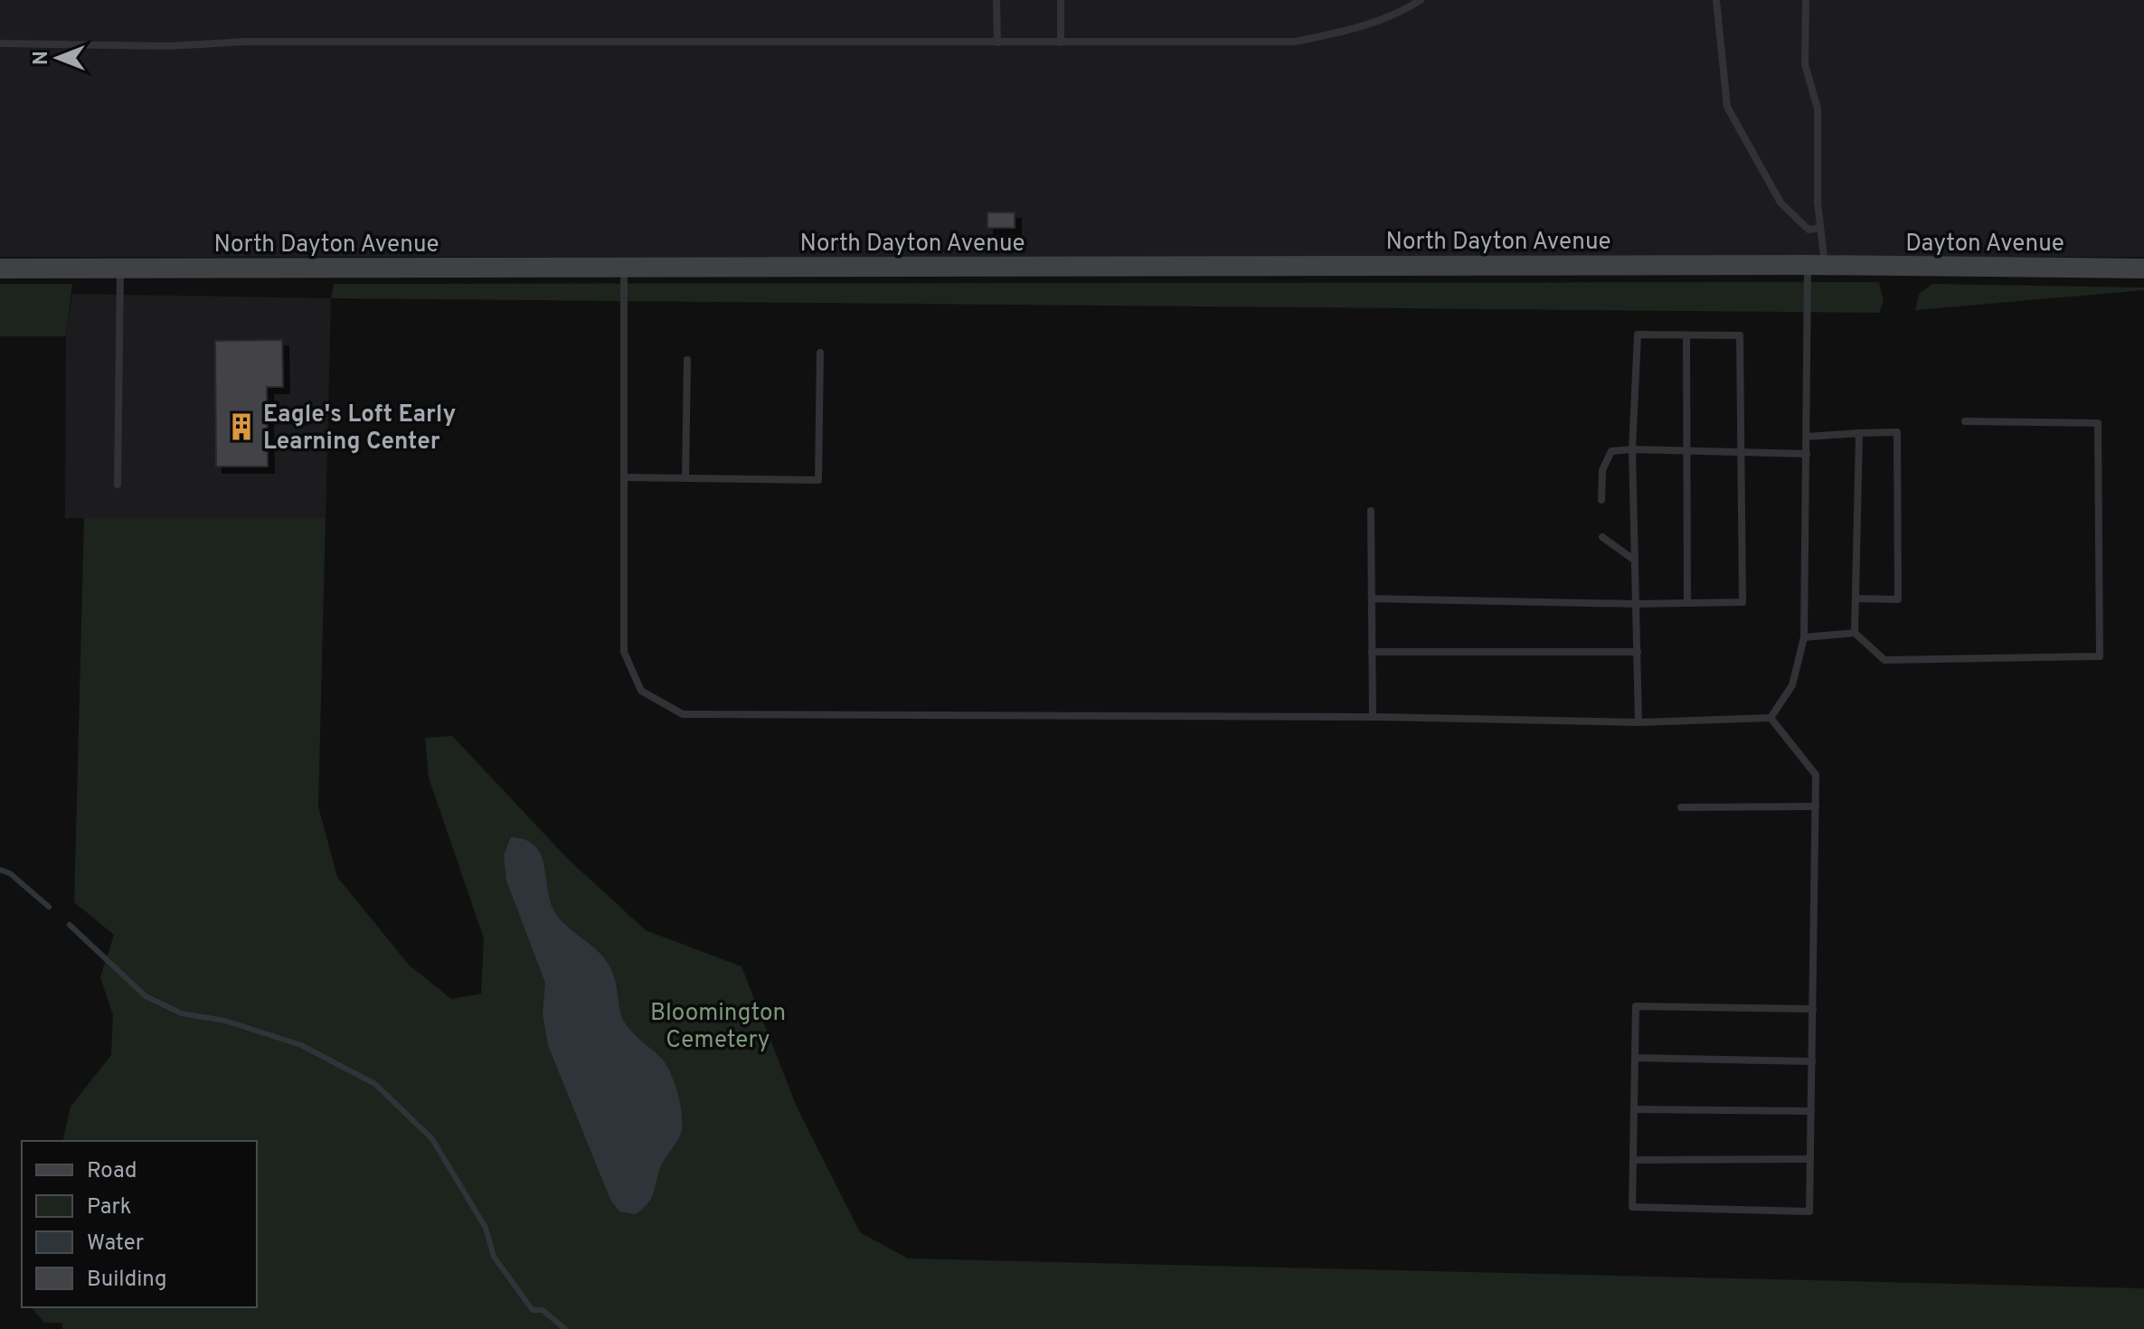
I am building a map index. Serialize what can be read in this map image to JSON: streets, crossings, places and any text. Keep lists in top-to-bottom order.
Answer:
{
  "streets": {
    "main road": ["North Dayton Avenue", "Dayton Avenue"]
  },
  "crossings": [
    ["North Dayton Avenue", "Dayton Avenue"]
  ],
  "parks": ["Bloomington Cemetery"],
  "places": {
    "building": ["Eagle's Loft Early Learning Center"]
  },
  "legend": [
    "Road",
    "Park",
    "Water",
    "Building"
  ],
  "north": "left"
}
